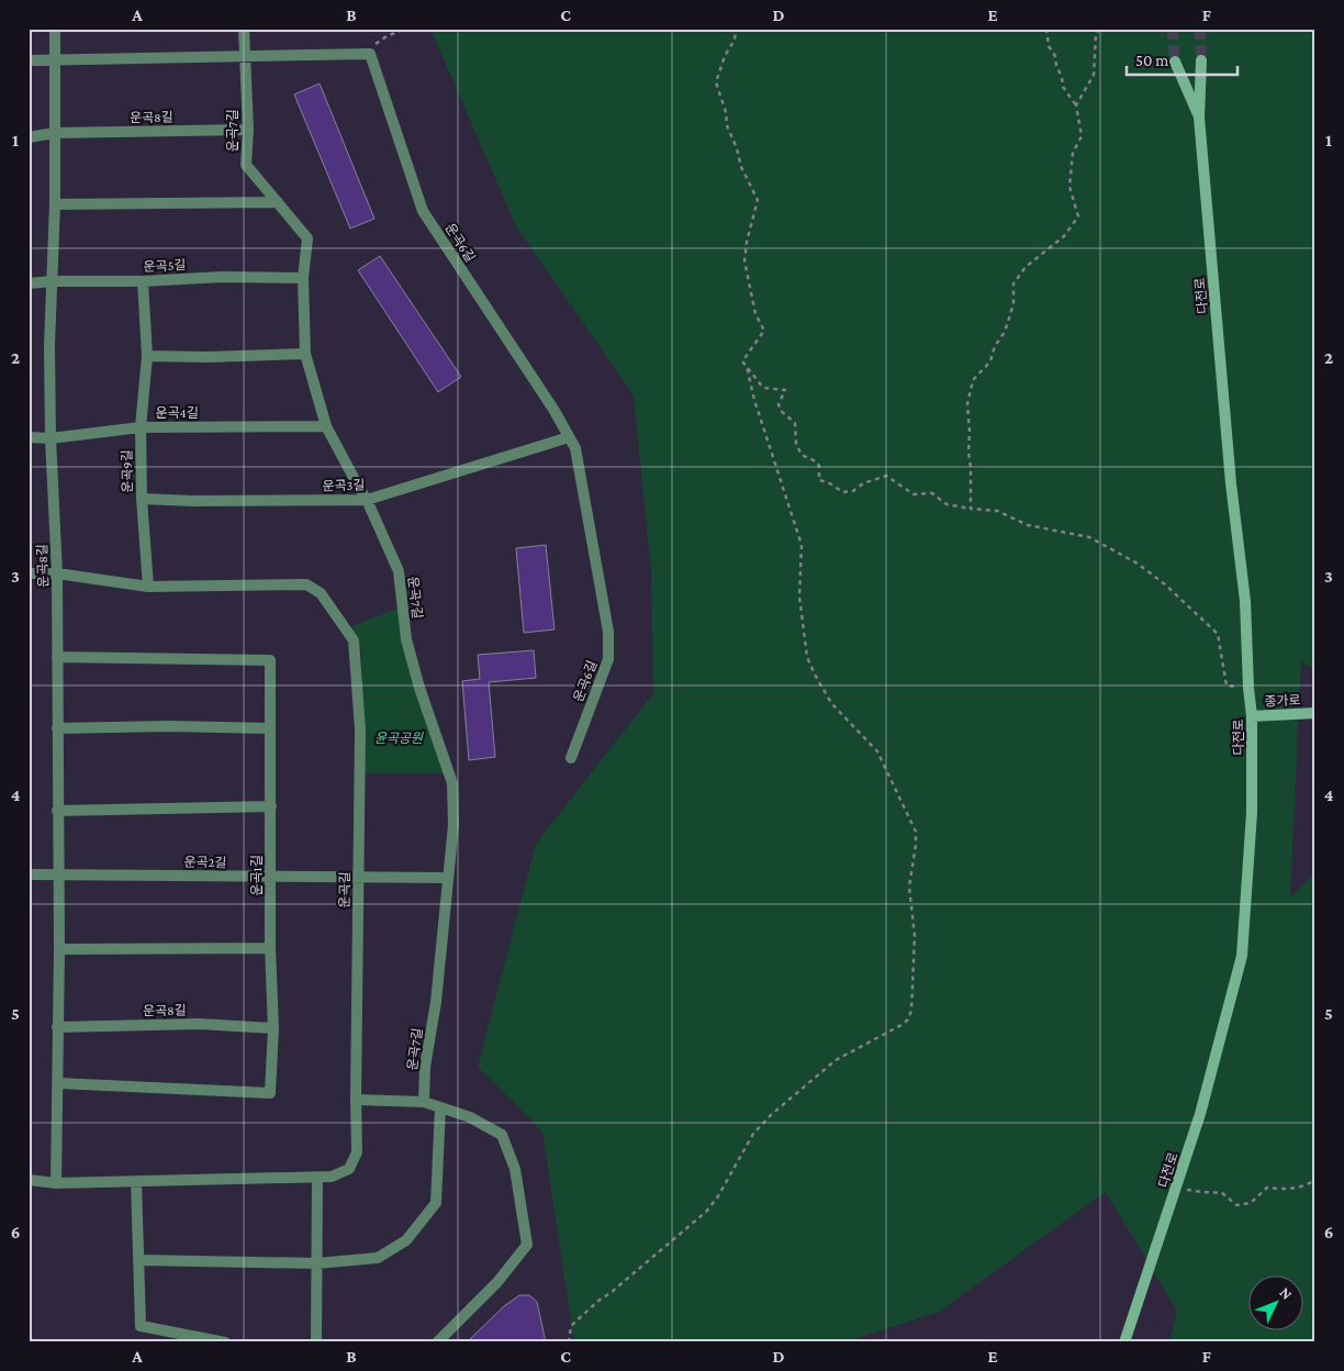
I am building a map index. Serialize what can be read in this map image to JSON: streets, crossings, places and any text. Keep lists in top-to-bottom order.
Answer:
{
  "streets": {
    "main road": ["다전로", "종가로"],
    "street": [
      "운곡8길",
      "운곡7길",
      "운곡6길",
      "운곡5길",
      "운곡4길",
      "운곡9길",
      "운곡3길",
      "운곡2길",
      "운곡1길",
      "운곡길"
    ]
  },
  "crossings": [
    ["운곡8길", "운곡7길"],
    ["운곡8길", "운곡5길"],
    ["운곡8길", "운곡4길"],
    ["운곡8길", "운곡2길"],
    ["운곡8길", "운곡1길"],
    ["운곡8길", "운곡길"],
    ["운곡7길", "운곡5길"],
    ["운곡7길", "운곡4길"],
    ["운곡7길", "운곡3길"],
    ["운곡7길", "운곡2길"],
    ["운곡6길", "운곡3길"],
    ["운곡5길", "운곡9길"],
    ["다전로", "종가로"],
    ["운곡4길", "운곡9길"],
    ["운곡9길", "운곡3길"],
    ["운곡9길", "운곡길"],
    ["운곡2길", "운곡1길"],
    ["운곡2길", "운곡길"]
  ],
  "parks": ["윤곡공원"],
  "scale_bar": "50 m",
  "north": "top right",
  "grid": {
    "columns": [
      "A",
      "B",
      "C",
      "D",
      "E",
      "F"
    ],
    "rows": [
      "1",
      "2",
      "3",
      "4",
      "5",
      "6"
    ]
  }
}
